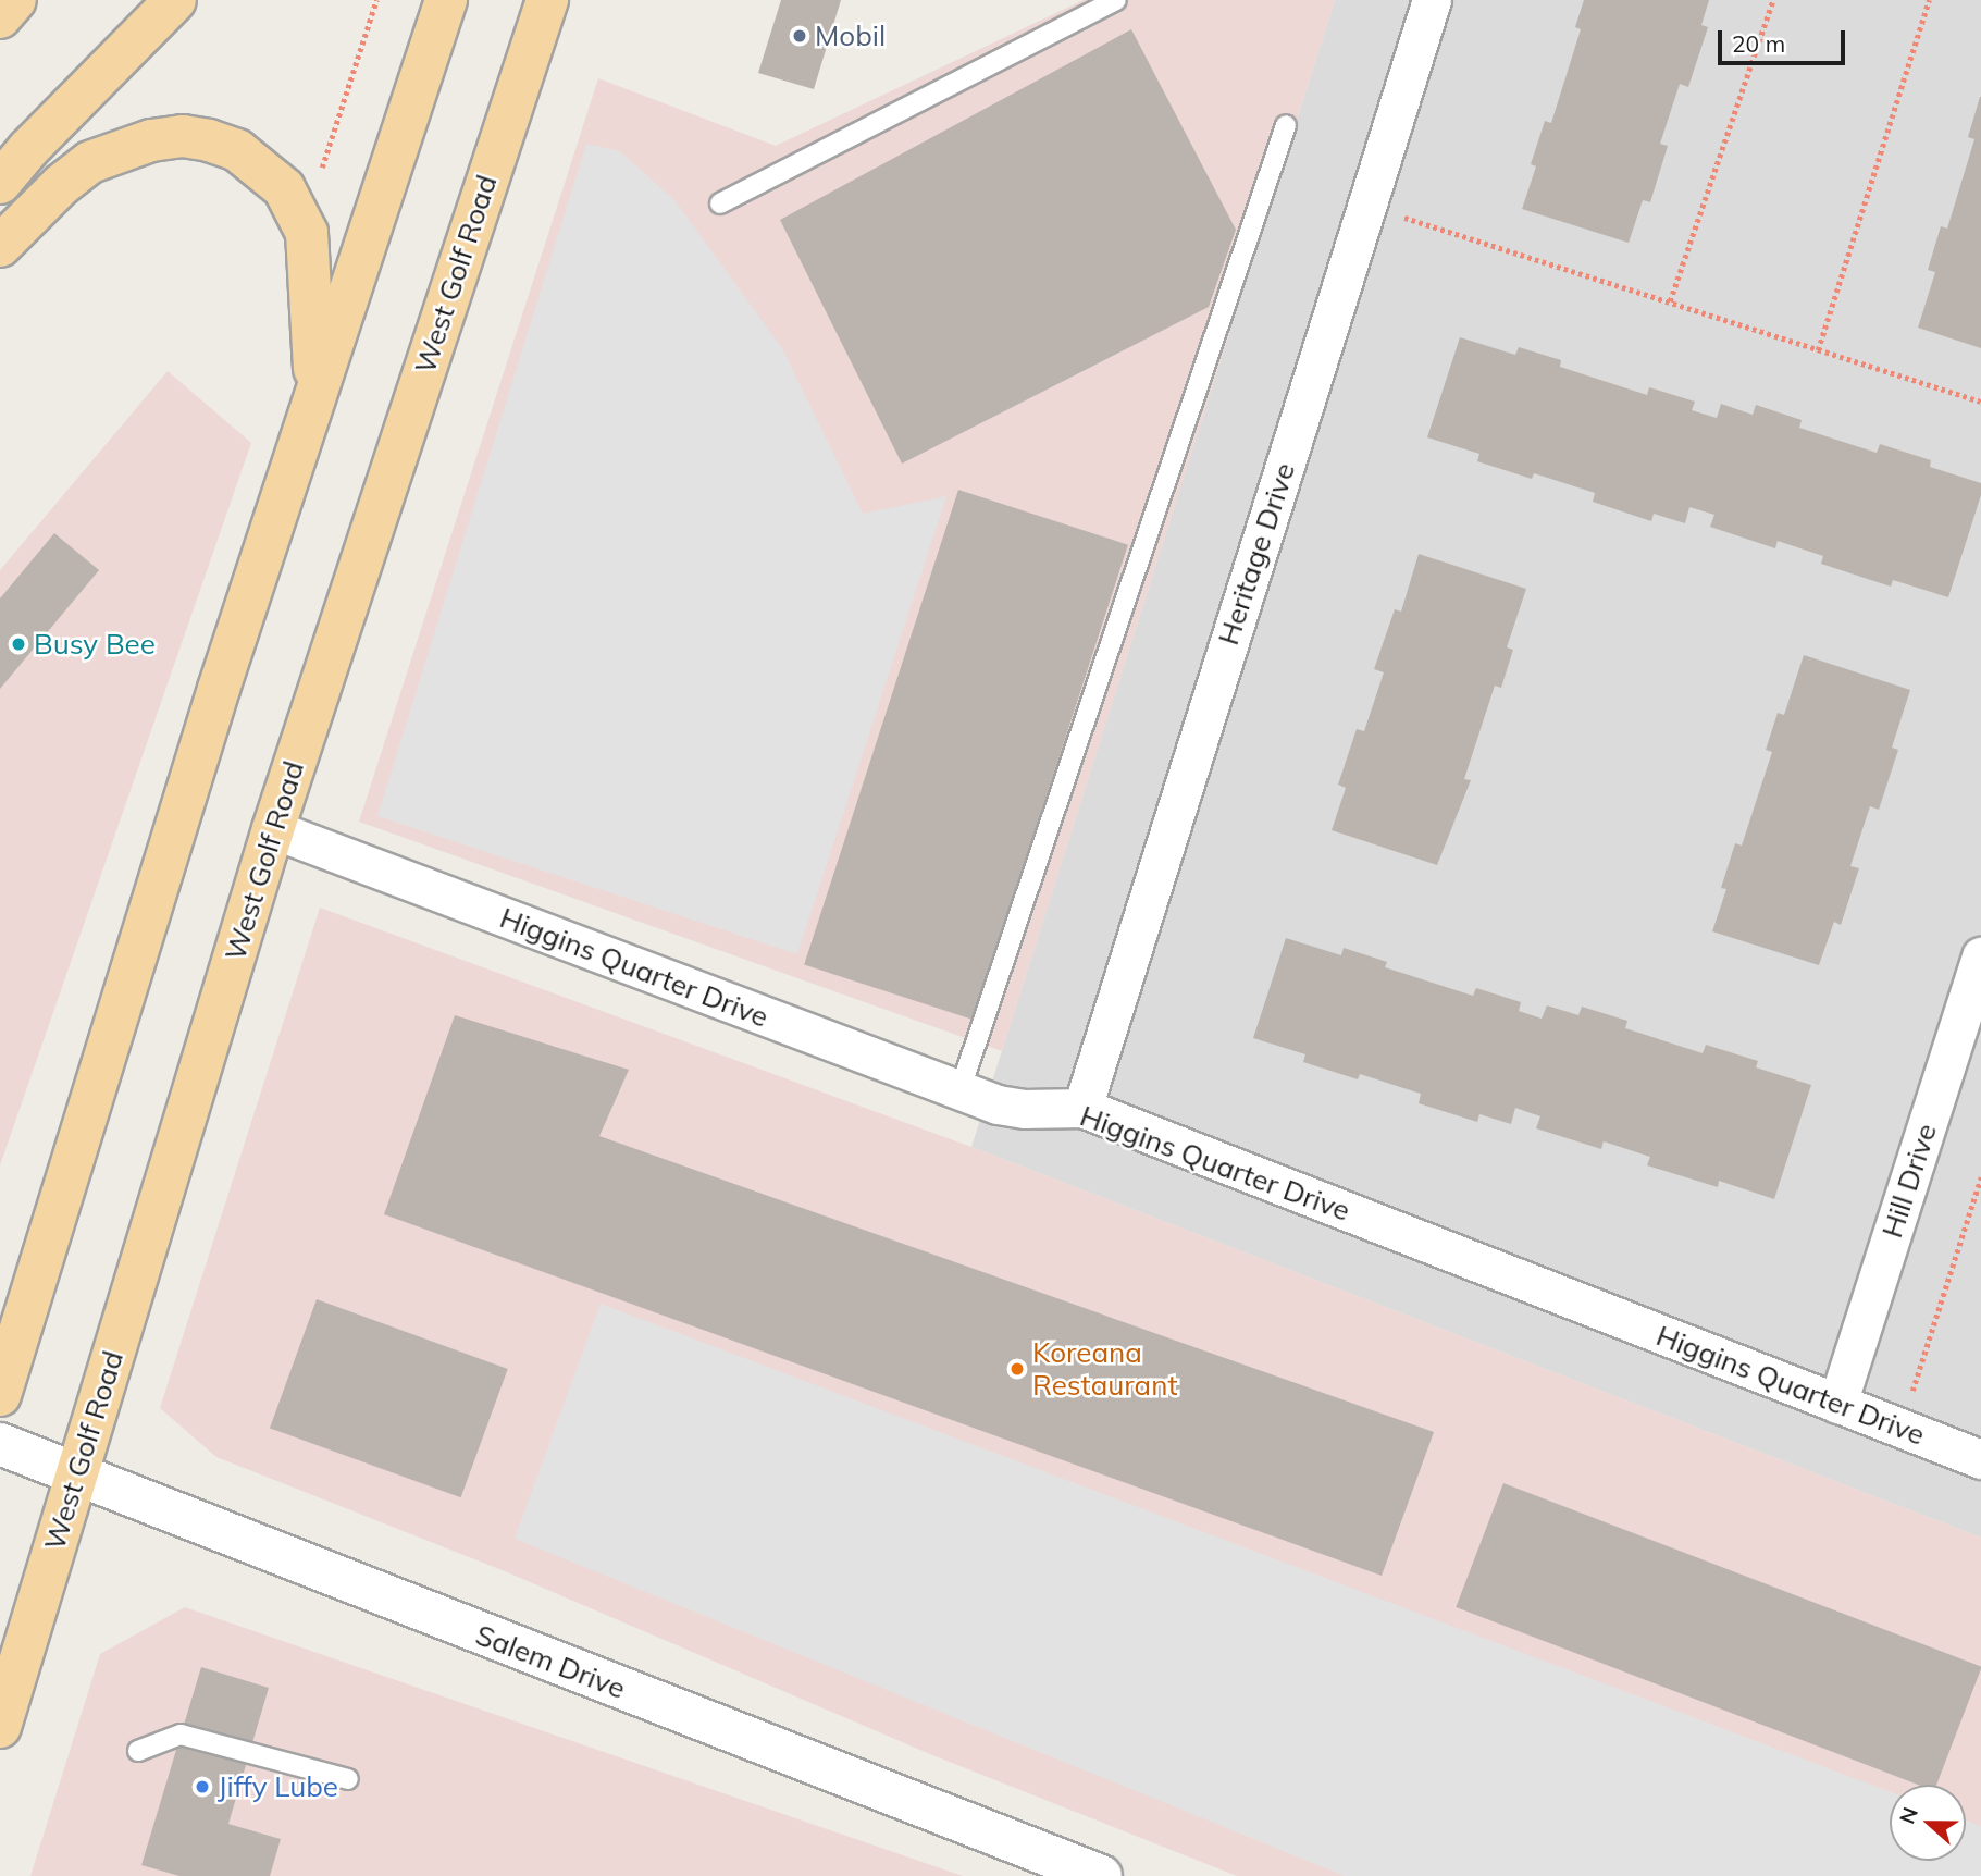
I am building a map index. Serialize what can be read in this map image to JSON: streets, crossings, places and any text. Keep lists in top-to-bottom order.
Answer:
{
  "streets": {
    "main road": ["West Golf Road"],
    "street": [
      "Heritage Drive",
      "Higgins Quarter Drive",
      "Hill Drive",
      "Salem Drive"
    ]
  },
  "crossings": [
    ["West Golf Road", "Higgins Quarter Drive"],
    ["West Golf Road", "Salem Drive"],
    ["Heritage Drive", "Higgins Quarter Drive"],
    ["Higgins Quarter Drive", "Hill Drive"]
  ],
  "places": [
    "Mobil",
    "Busy Bee",
    "Koreana Restaurant",
    "Jiffy Lube"
  ],
  "scale_bar": "20 m",
  "north": "left"
}
